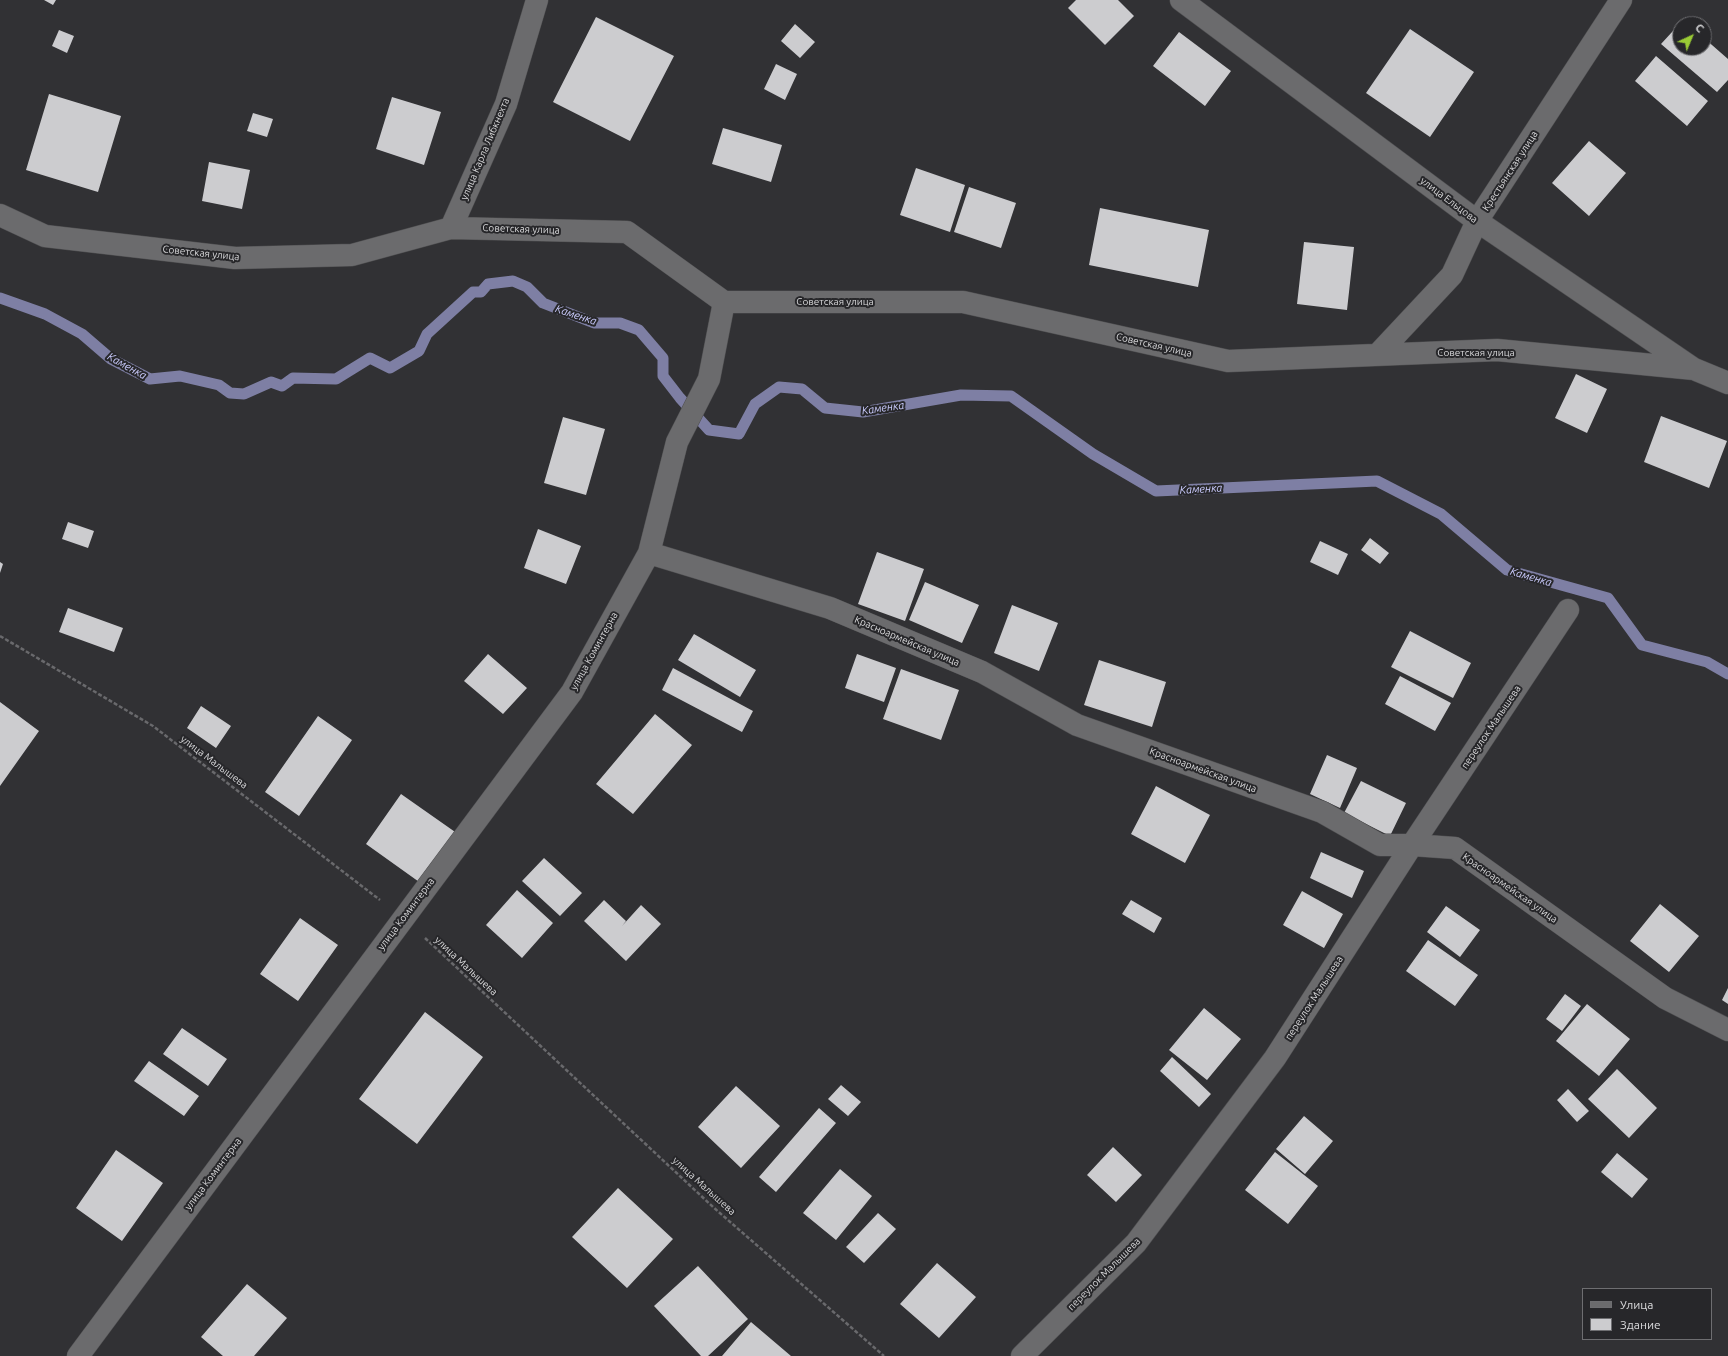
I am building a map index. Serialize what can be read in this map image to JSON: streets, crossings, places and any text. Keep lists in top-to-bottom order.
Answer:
{
  "streets": {
    "street": [
      "улица Карла Либкнехта",
      "Крестьянская улица",
      "улица Ельцова",
      "Советская улица",
      "Красноармейская улица",
      "улица Коминтерна",
      "переулок Малышева"
    ],
    "path": ["улица Малышева"]
  },
  "crossings": [
    ["улица Карла Либкнехта", "Советская улица"],
    ["Крестьянская улица", "улица Ельцова"],
    ["Крестьянская улица", "Советская улица"],
    ["улица Ельцова", "Советская улица"],
    ["Советская улица", "улица Коминтерна"],
    ["Красноармейская улица", "улица Коминтерна"],
    ["Красноармейская улица", "переулок Малышева"],
    ["улица Коминтерна", "улица Малышева"]
  ],
  "water": ["Каменка"],
  "legend": ["Улица", "Здание"],
  "north": "top right"
}
